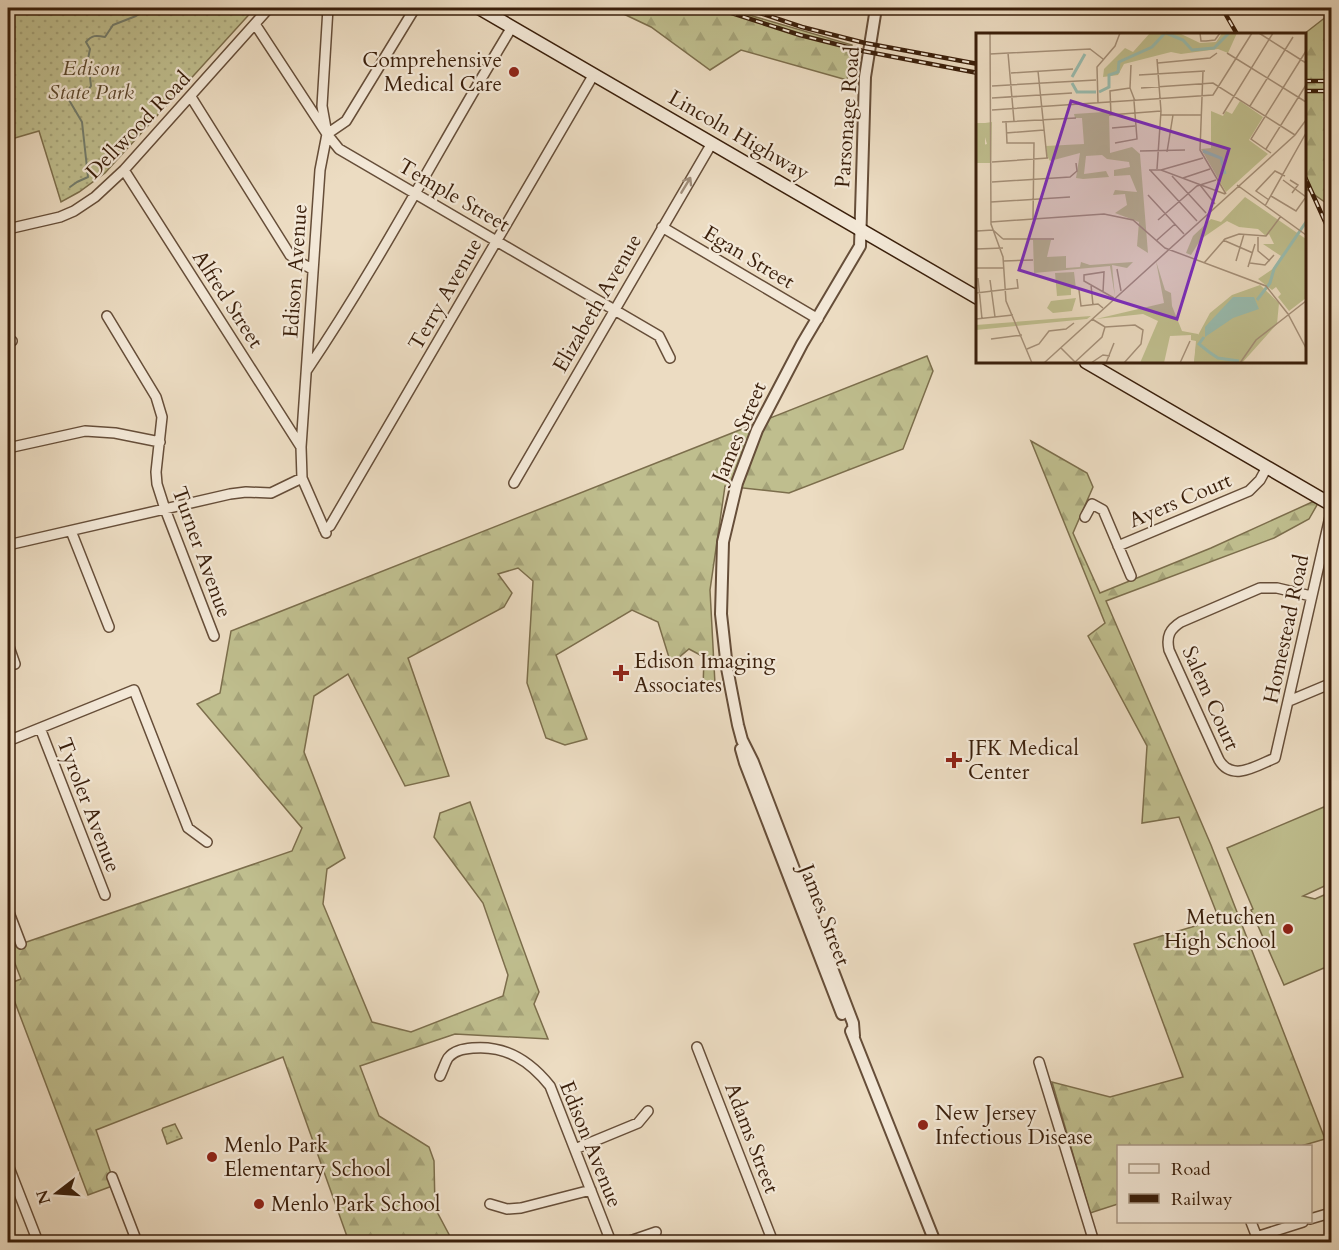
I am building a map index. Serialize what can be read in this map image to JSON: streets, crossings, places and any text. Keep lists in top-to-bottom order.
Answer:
{
  "streets": {
    "main road": ["Lincoln Highway"],
    "street": [
      "Parsonage Road",
      "Dellwood Road",
      "Temple Street",
      "Egan Street",
      "Edison Avenue",
      "Terry Avenue",
      "Alfred Street",
      "Elizabeth Avenue",
      "James Street",
      "Ayers Court",
      "Turner Avenue",
      "Homestead Road",
      "Salem Court",
      "Tyroler Avenue",
      "Adams Street"
    ]
  },
  "crossings": [
    ["Parsonage Road", "Lincoln Highway"],
    ["Parsonage Road", "James Street"],
    ["Dellwood Road", "Temple Street"],
    ["Dellwood Road", "Alfred Street"],
    ["Lincoln Highway", "Terry Avenue"],
    ["Lincoln Highway", "Elizabeth Avenue"],
    ["Lincoln Highway", "James Street"],
    ["Temple Street", "Edison Avenue"],
    ["Temple Street", "Terry Avenue"],
    ["Temple Street", "Elizabeth Avenue"],
    ["Egan Street", "Elizabeth Avenue"],
    ["Egan Street", "James Street"],
    ["Edison Avenue", "Terry Avenue"],
    ["Edison Avenue", "Alfred Street"],
    ["Homestead Road", "Salem Court"]
  ],
  "parks": ["Edison State Park"],
  "places": {
    "other": [
      "Comprehensive Medical Care",
      "Metuchen High School",
      "New Jersey Infectious Disease",
      "Menlo Park Elementary School",
      "Menlo Park School"
    ],
    "health": ["Edison Imaging Associates", "JFK Medical Center"]
  },
  "legend": ["Road", "Railway"],
  "north": "left"
}
